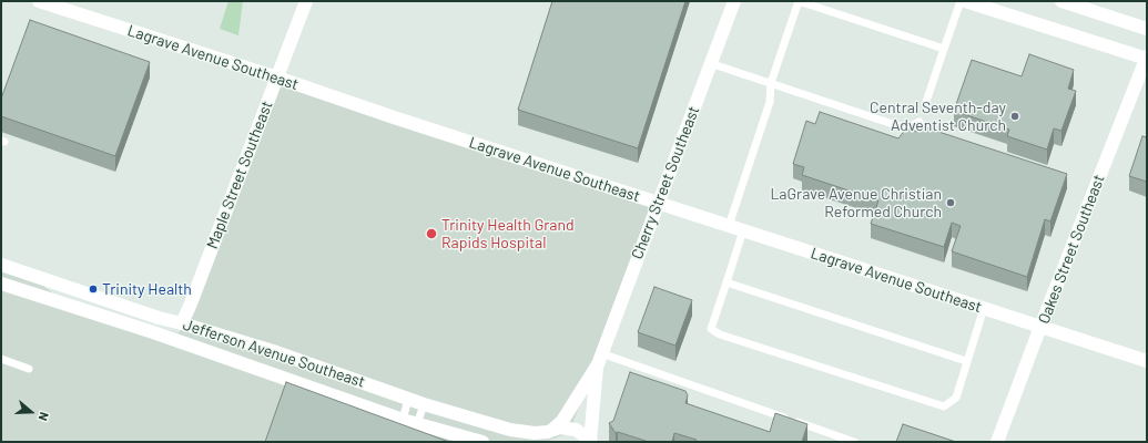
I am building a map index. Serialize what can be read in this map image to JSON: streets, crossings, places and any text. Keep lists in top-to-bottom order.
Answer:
{
  "streets": {
    "street": [
      "Lagrave Avenue Southeast",
      "Maple Street Southeast",
      "Cherry Street Southeast",
      "Oakes Street Southeast",
      "Jefferson Avenue Southeast"
    ]
  },
  "crossings": [
    ["Lagrave Avenue Southeast", "Maple Street Southeast"],
    ["Lagrave Avenue Southeast", "Cherry Street Southeast"],
    ["Lagrave Avenue Southeast", "Oakes Street Southeast"],
    ["Maple Street Southeast", "Jefferson Avenue Southeast"],
    ["Cherry Street Southeast", "Jefferson Avenue Southeast"]
  ],
  "places": [
    "Central Seventh-day Adventist Church",
    "LaGrave Avenue Christian Reformed Church",
    "Trinity Health Grand Rapids Hospital",
    "Trinity Health"
  ],
  "north": "right"
}
